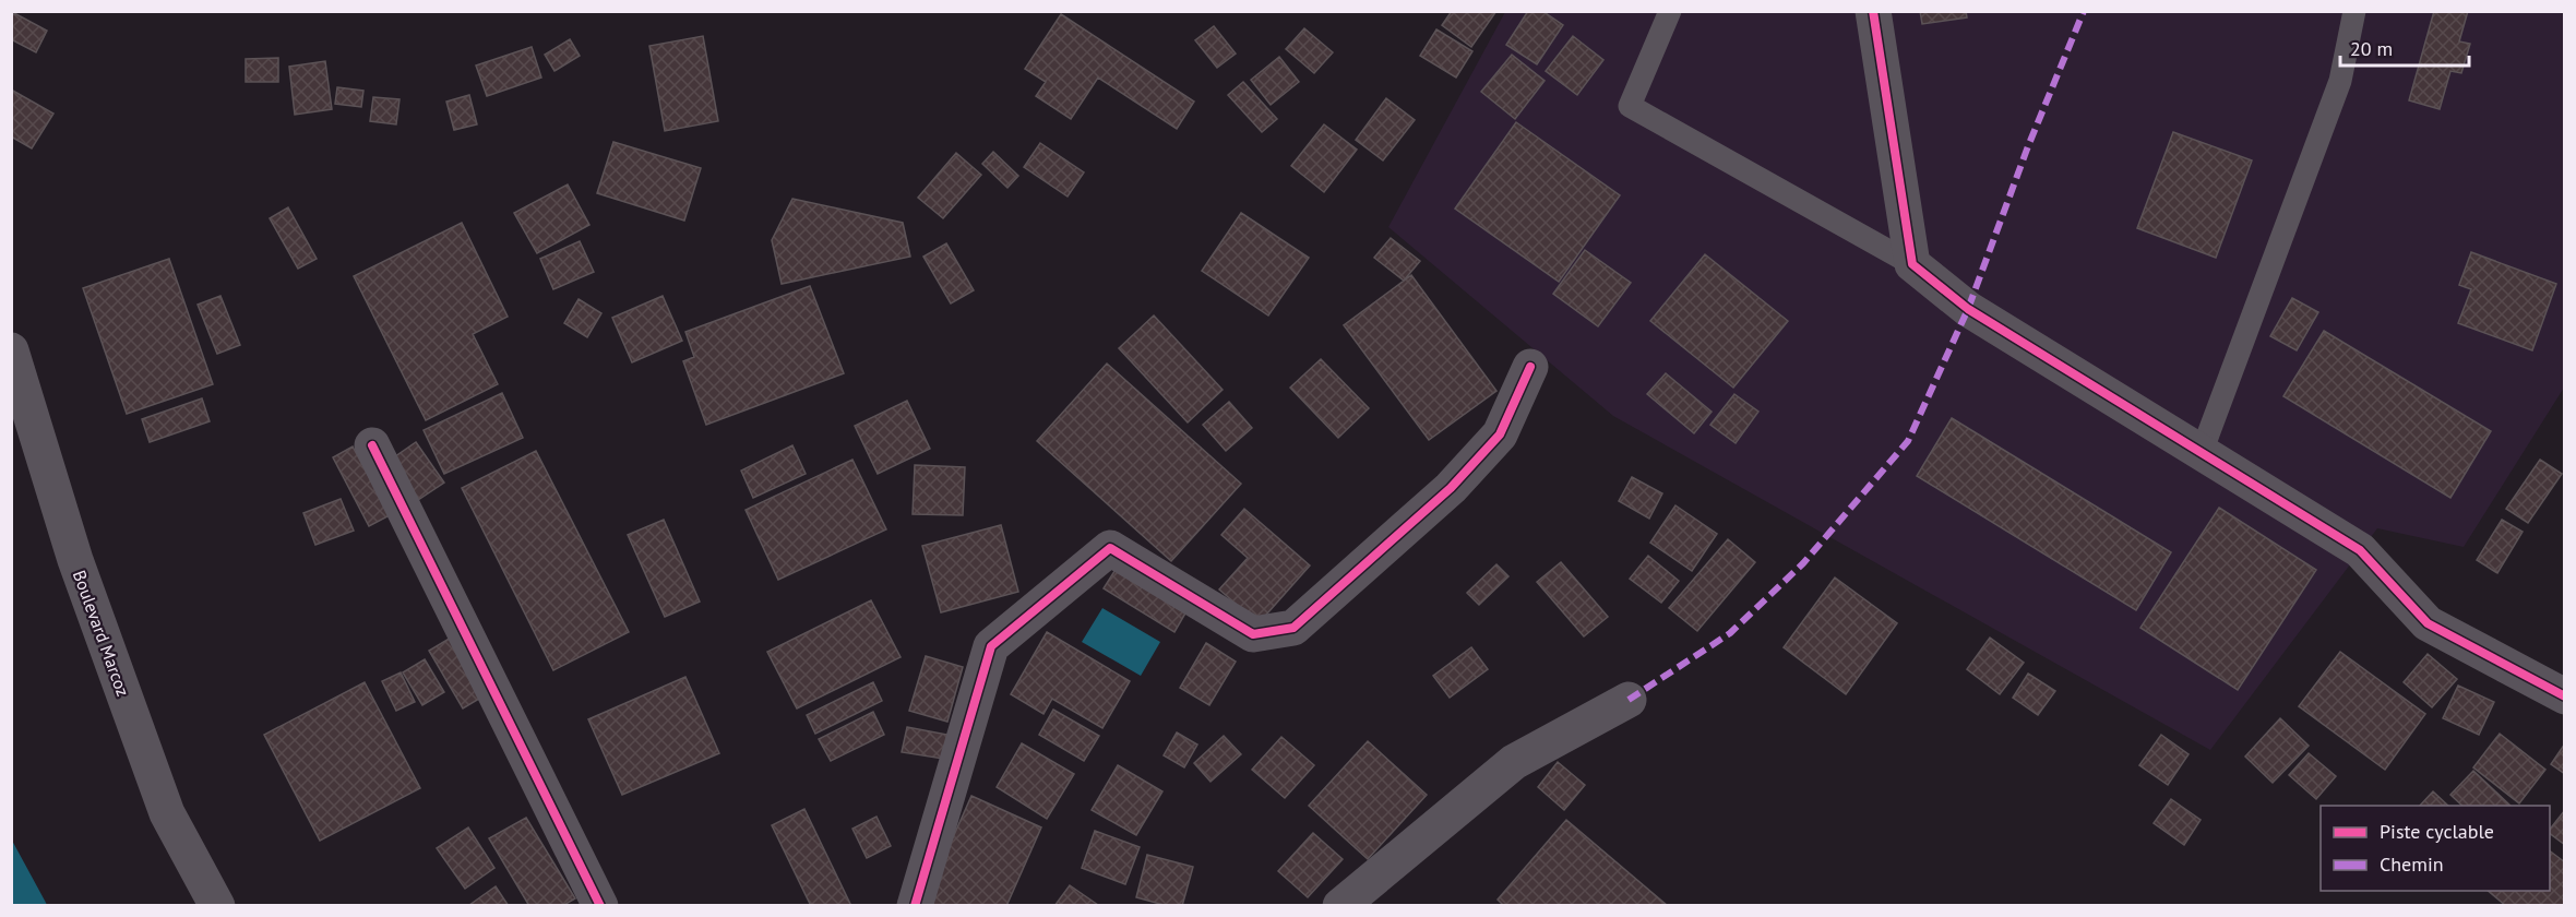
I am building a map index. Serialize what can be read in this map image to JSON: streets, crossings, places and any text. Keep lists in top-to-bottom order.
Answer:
{
  "streets": {
    "street": ["Boulevard Marcoz"]
  },
  "legend": ["Piste cyclable", "Chemin"],
  "scale_bar": "20 m"
}
